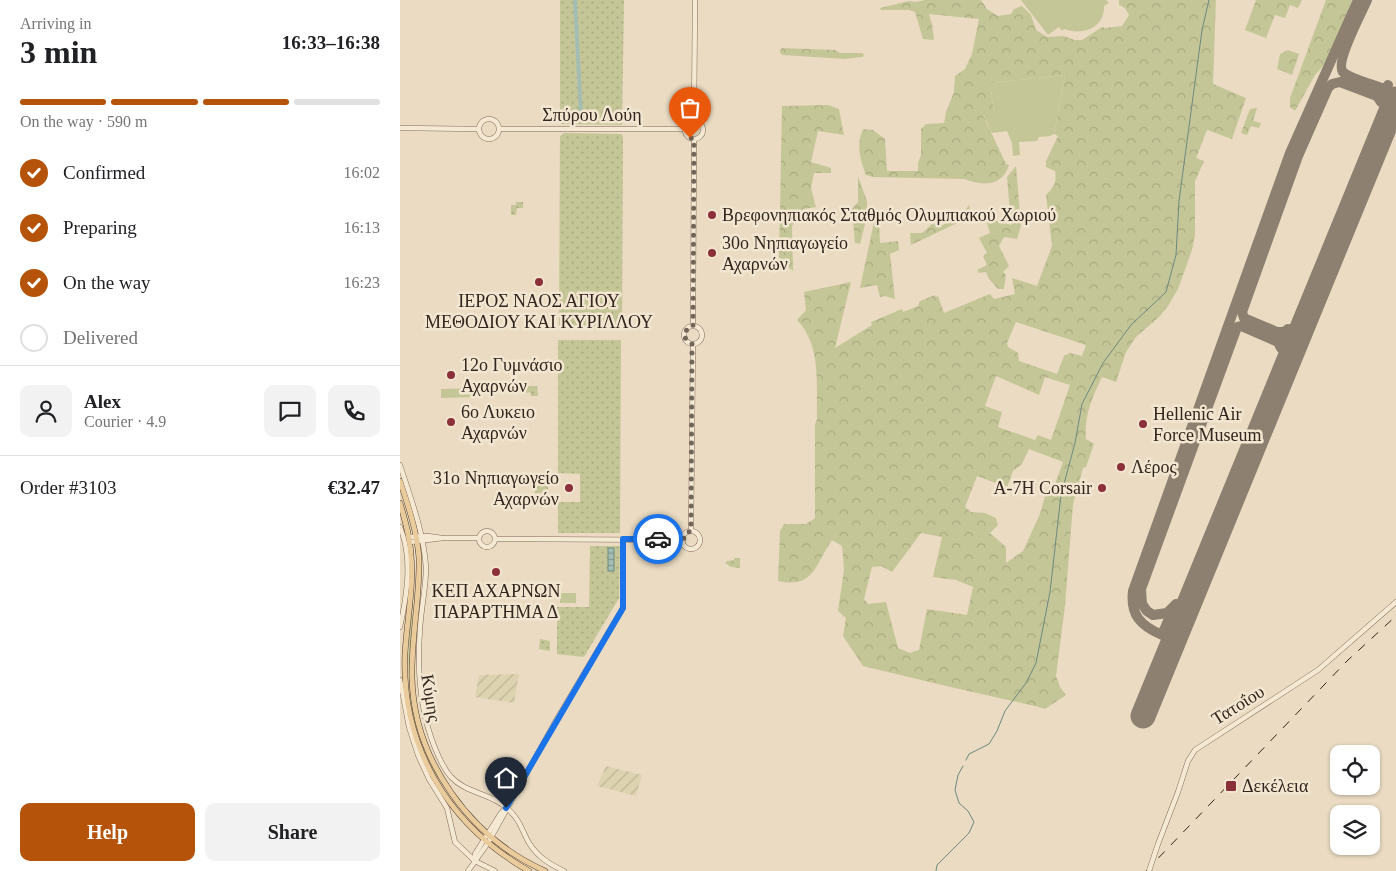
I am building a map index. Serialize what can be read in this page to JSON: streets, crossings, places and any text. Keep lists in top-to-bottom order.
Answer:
{
  "streets": {
    "main road": ["Κύμης"],
    "street": ["Σπύρου Λούη", "Τατοΐου"]
  },
  "places": {
    "other": [
      "Βρεφονηπιακός Σταθμός Ολυμπιακού Χωριού",
      "30ο Νηπιαγωγείο Αχαρνών",
      "ΙΕΡΟΣ ΝΑΟΣ ΑΓΙΟΥ ΜΕΘΟΔΙΟΥ ΚΑΙ ΚΥΡΙΛΛΟΥ",
      "12ο Γυμνάσιο Αχαρνών",
      "6ο Λυκειο Αχαρνών",
      "Hellenic Air Force Museum",
      "Λέρος",
      "31ο Νηπιαγωγείο Αχαρνών",
      "A-7H Corsair",
      "ΚΕΠ ΑΧΑΡΝΩΝ ΠΑΡΑΡΤΗΜΑ Δ"
    ],
    "transit": ["Δεκέλεια"]
  },
  "page": {
    "heading": ["3 min", "Arriving in", "16:33–16:38"],
    "panel": [
      "Alex",
      "Courier · 4.9",
      "Order #3103",
      "€32.47"
    ],
    "bar": "On the way · 590 m",
    "list": [
      ["Confirmed", "16:02"],
      ["Preparing", "16:13"],
      ["On the way", "16:23"],
      "Delivered"
    ],
    "buttons": ["Help", "Share"]
  }
}
